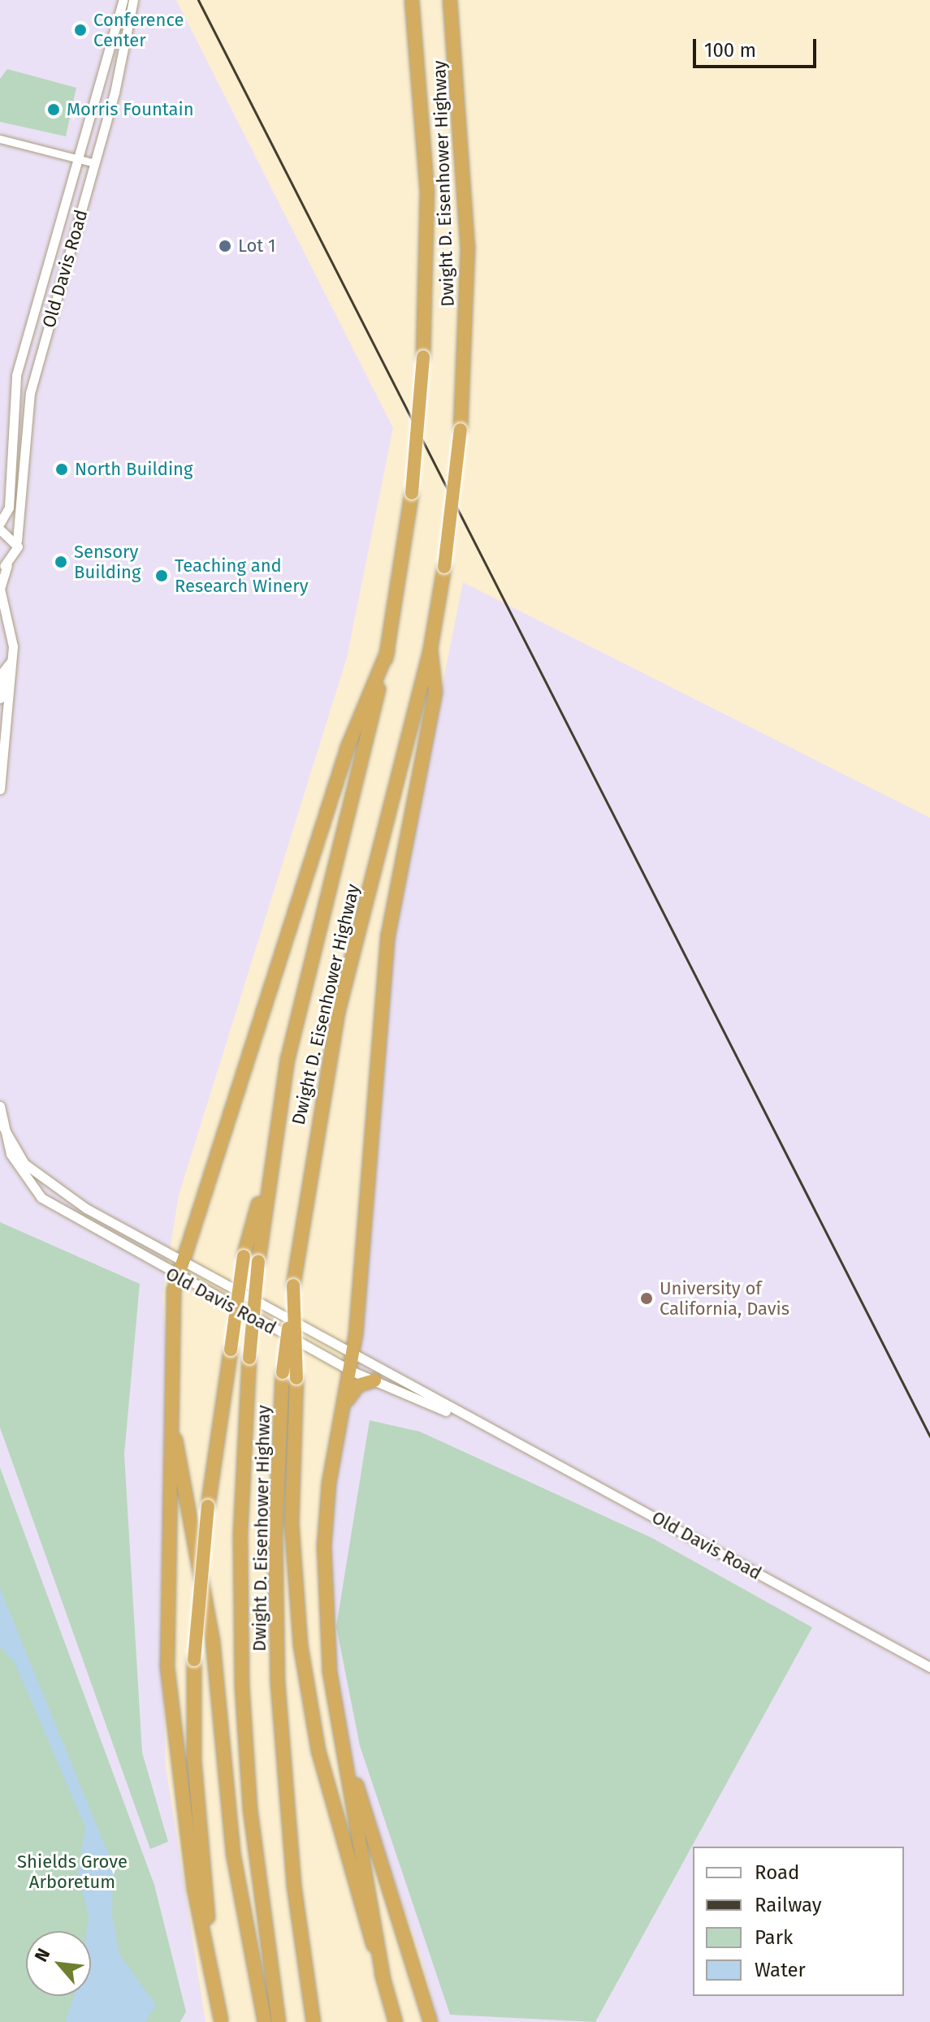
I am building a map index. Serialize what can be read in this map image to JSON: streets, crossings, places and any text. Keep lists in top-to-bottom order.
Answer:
{
  "streets": {
    "highway": ["Dwight D. Eisenhower Highway"],
    "street": ["Old Davis Road"]
  },
  "parks": ["Shields Grove Arboretum"],
  "places": [
    "Conference Center",
    "Morris Fountain",
    "Lot 1",
    "North Building",
    "Sensory Building",
    "Teaching and Research Winery",
    "University of California, Davis"
  ],
  "legend": [
    "Road",
    "Railway",
    "Park",
    "Water"
  ],
  "scale_bar": "100 m",
  "north": "top left"
}
